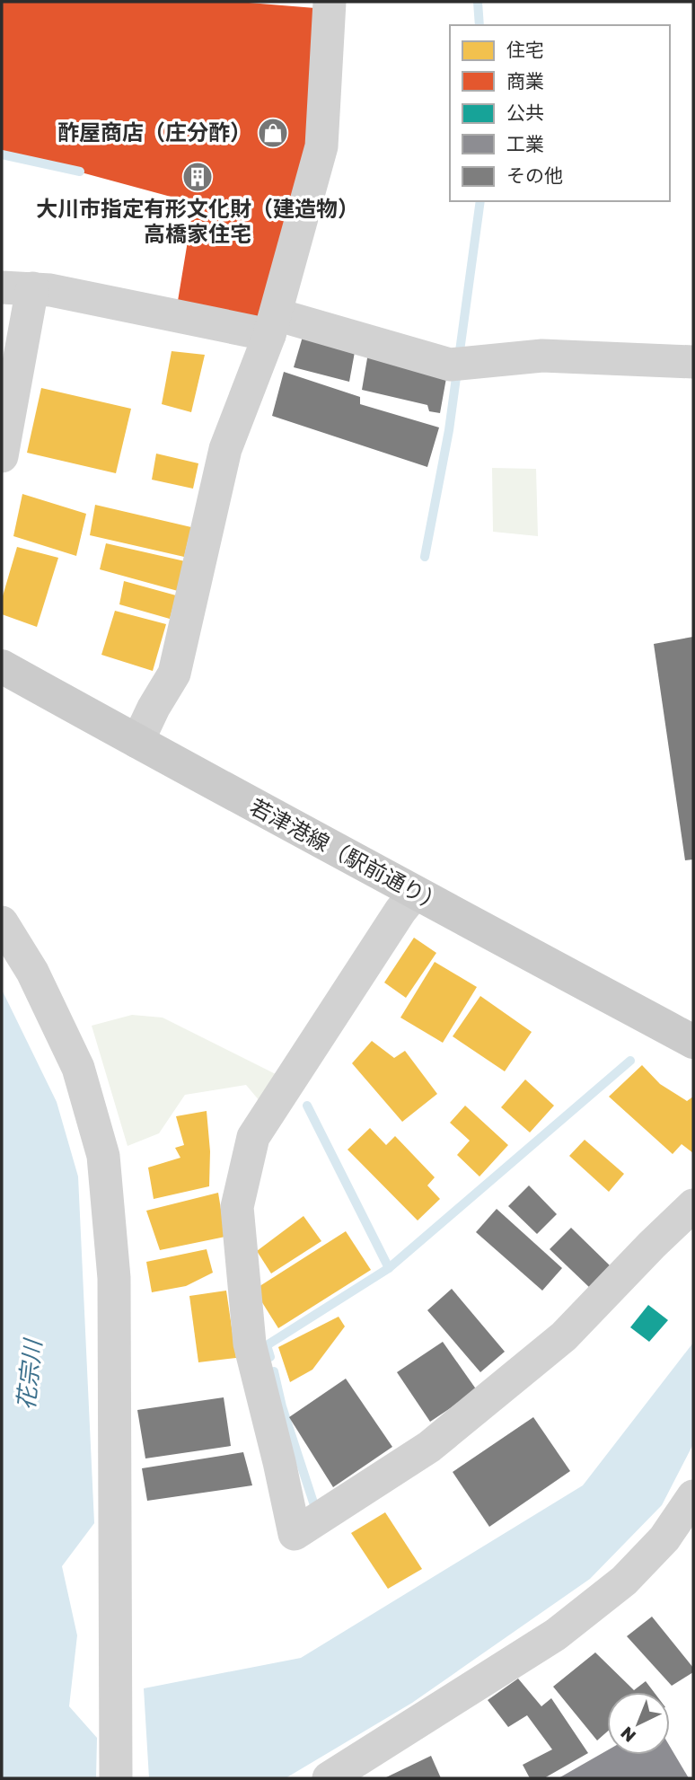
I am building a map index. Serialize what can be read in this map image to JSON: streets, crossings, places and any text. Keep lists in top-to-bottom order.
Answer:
{
  "streets": {
    "main road": ["若津港線（駅前通り）"]
  },
  "water": ["花宗川"],
  "places": {
    "shop": ["酢屋商店（庄分酢）"],
    "building": ["大川市指定有形文化財（建造物） 高橋家住宅"]
  },
  "legend": [
    "住宅",
    "商業",
    "公共",
    "工業",
    "その他"
  ],
  "north": "bottom left"
}
